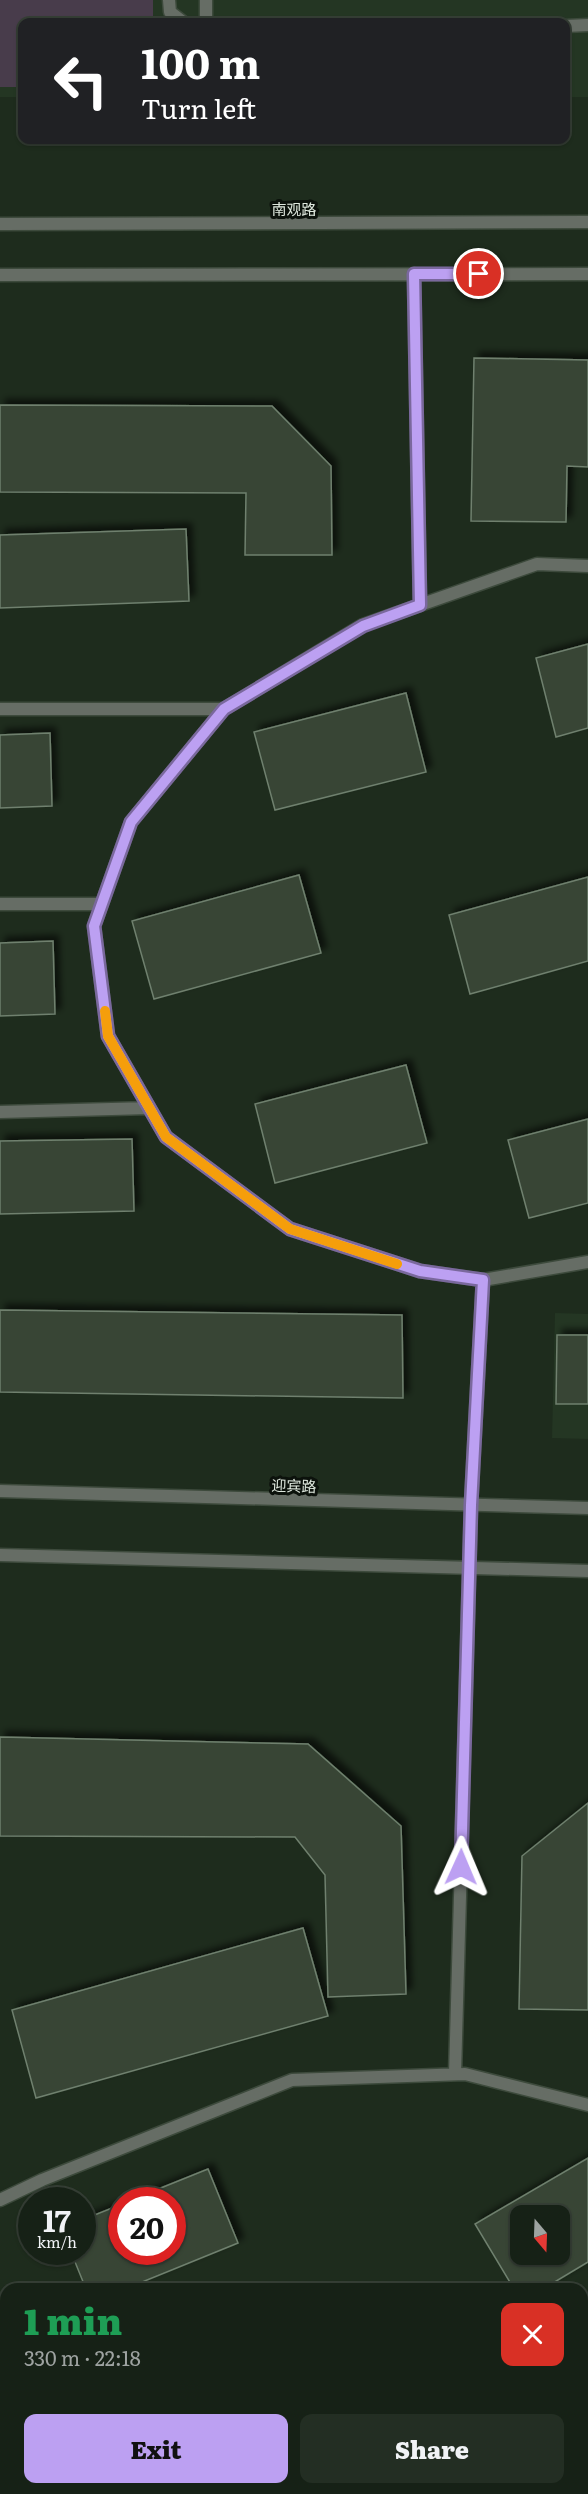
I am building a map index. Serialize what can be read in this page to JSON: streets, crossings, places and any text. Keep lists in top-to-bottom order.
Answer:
{
  "streets": {
    "street": ["南观路", "迎宾路"]
  },
  "north": "bottom",
  "page": {
    "turn": ["100 m", "Turn left"],
    "speed": "17 km/h",
    "limit": "20",
    "heading": ["1 min", "330 m · 22:18"],
    "buttons": ["Exit", "Share"]
  }
}
